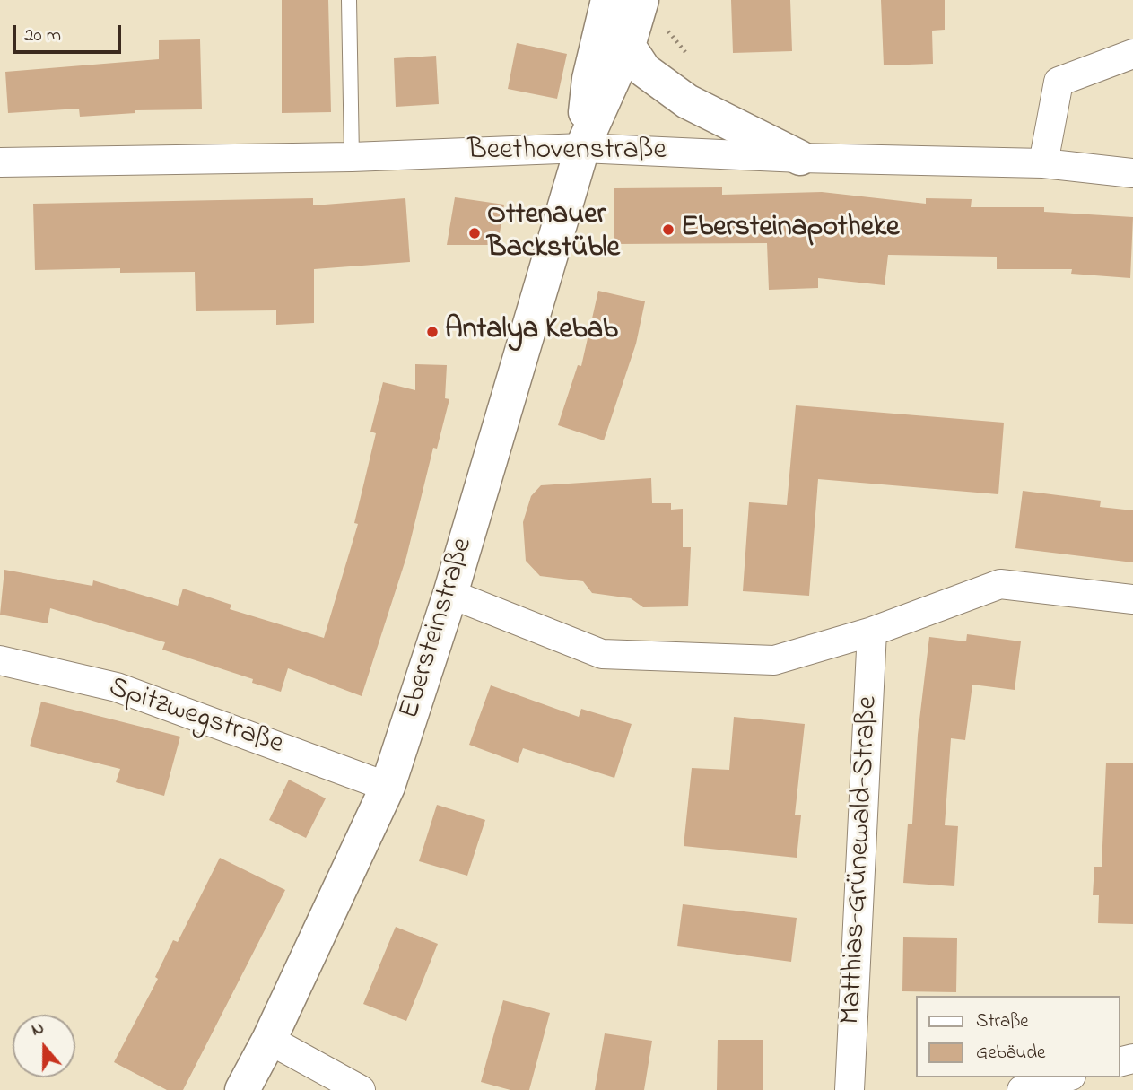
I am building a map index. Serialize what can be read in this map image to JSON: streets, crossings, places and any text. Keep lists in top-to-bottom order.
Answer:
{
  "streets": {
    "street": [
      "Beethovenstraße",
      "Ebersteinstraße",
      "Spitzwegstraße",
      "Matthias-Grünewald-Straße"
    ]
  },
  "crossings": [
    ["Beethovenstraße", "Ebersteinstraße"],
    ["Ebersteinstraße", "Spitzwegstraße"]
  ],
  "places": ["Ebersteinapotheke", "Ottenauer Backstüble", "Antalya Kebab"],
  "legend": ["Straße", "Gebäude"],
  "scale_bar": "20 m",
  "north": "top"
}
